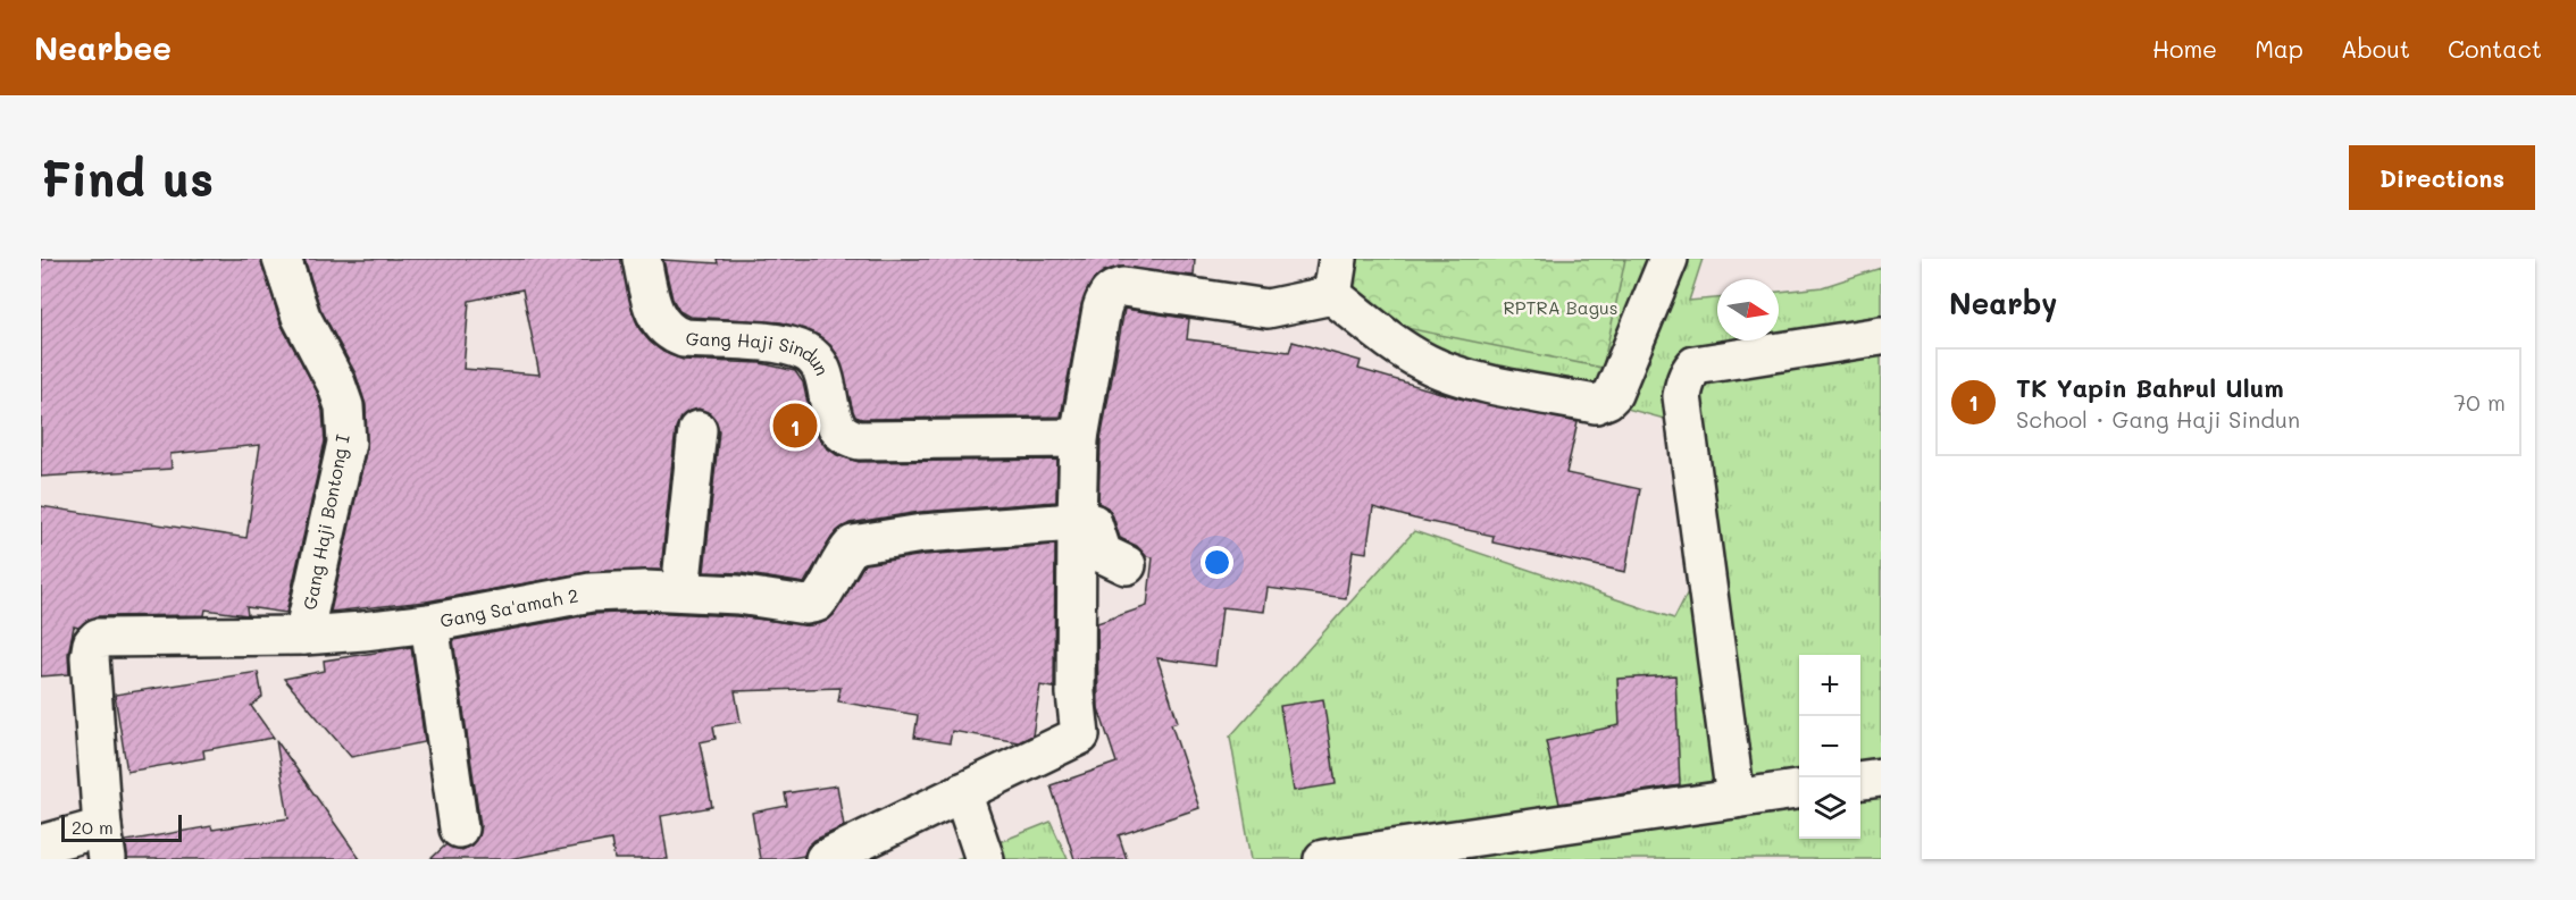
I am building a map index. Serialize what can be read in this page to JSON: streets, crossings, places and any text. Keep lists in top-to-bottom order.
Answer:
{
  "streets": {
    "street": ["Gang Haji Sindun", "Gang Haji Bontong I", "Gang Sa'amah 2"]
  },
  "crossings": [
    ["Gang Haji Bontong I", "Gang Sa'amah 2"]
  ],
  "parks": ["RPTRA Bagus"],
  "scale_bar": "20 m",
  "north": "right",
  "page": {
    "header": "Nearbee",
    "nav": [
      "Home",
      "Map",
      "About",
      "Contact"
    ],
    "buttons": "Directions",
    "title": "Find us",
    "heading": "Nearby",
    "list": [
      {
        "mark": "1",
        "name": "TK Yapin Bahrul Ulum",
        "note": "School · Gang Haji Sindun",
        "value": "70 m"
      }
    ],
    "pins": "1",
    "map_buttons": ["+", "−"],
    "scale": "20 m"
  }
}
